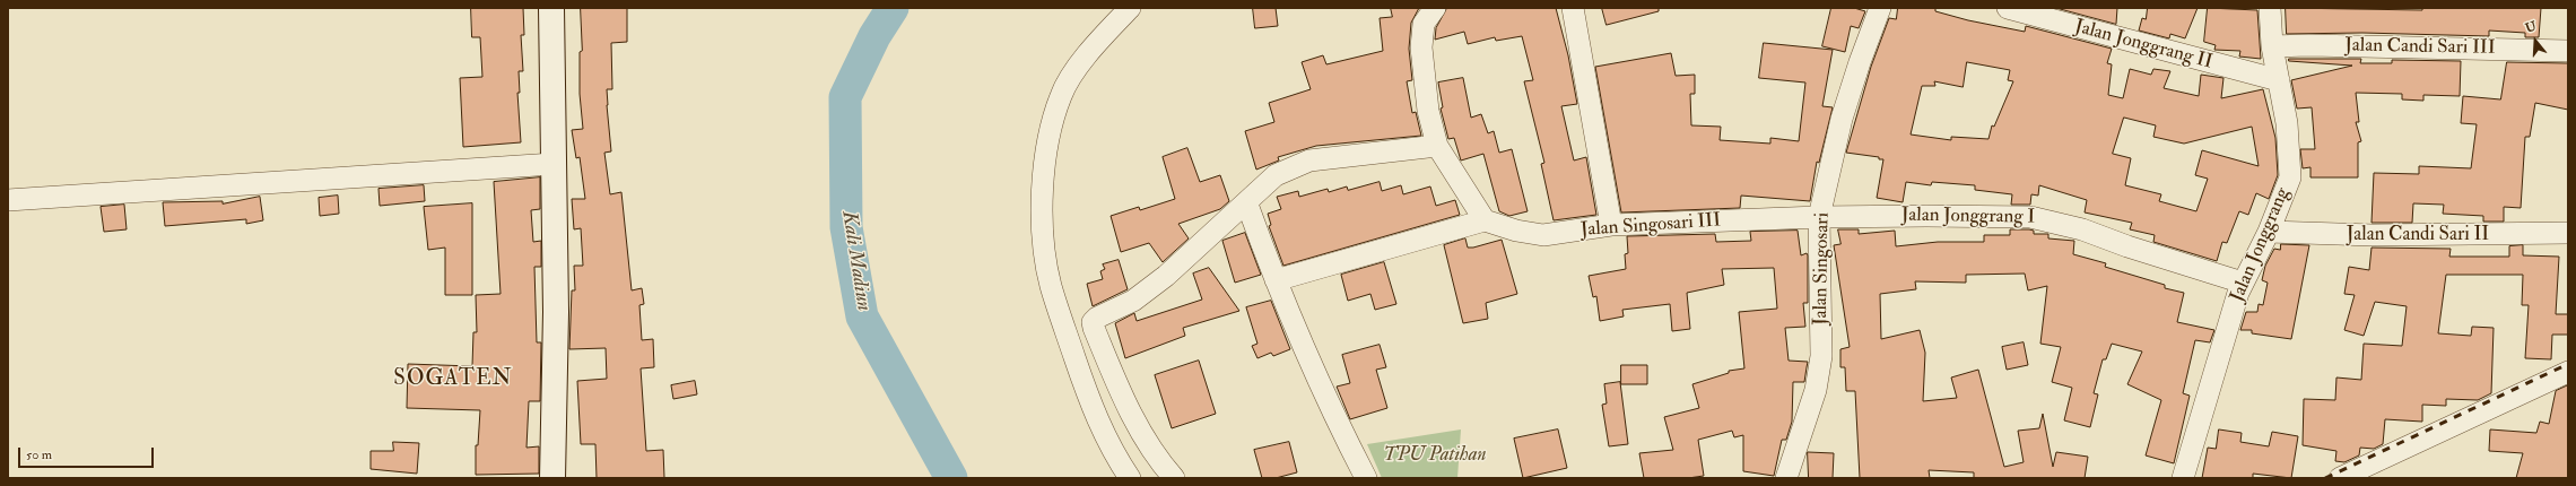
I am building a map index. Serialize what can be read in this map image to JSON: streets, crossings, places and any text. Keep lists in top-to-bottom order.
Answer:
{
  "streets": {
    "street": [
      "Jalan Jonggrang II",
      "Jalan Candi Sari III",
      "Jalan Jonggrang I",
      "Jalan Singosari III",
      "Jalan Candi Sari II",
      "Jalan Jonggrang",
      "Jalan Singosari"
    ]
  },
  "crossings": [
    ["Jalan Jonggrang II", "Jalan Jonggrang"],
    ["Jalan Candi Sari III", "Jalan Jonggrang"],
    ["Jalan Jonggrang I", "Jalan Singosari III"],
    ["Jalan Jonggrang I", "Jalan Jonggrang"],
    ["Jalan Jonggrang I", "Jalan Singosari"],
    ["Jalan Singosari III", "Jalan Singosari"],
    ["Jalan Candi Sari II", "Jalan Jonggrang"]
  ],
  "districts": ["SOGATEN"],
  "water": ["Kali Madiun"],
  "parks": ["TPU Patihan"],
  "scale_bar": "50 m",
  "north": "top"
}
